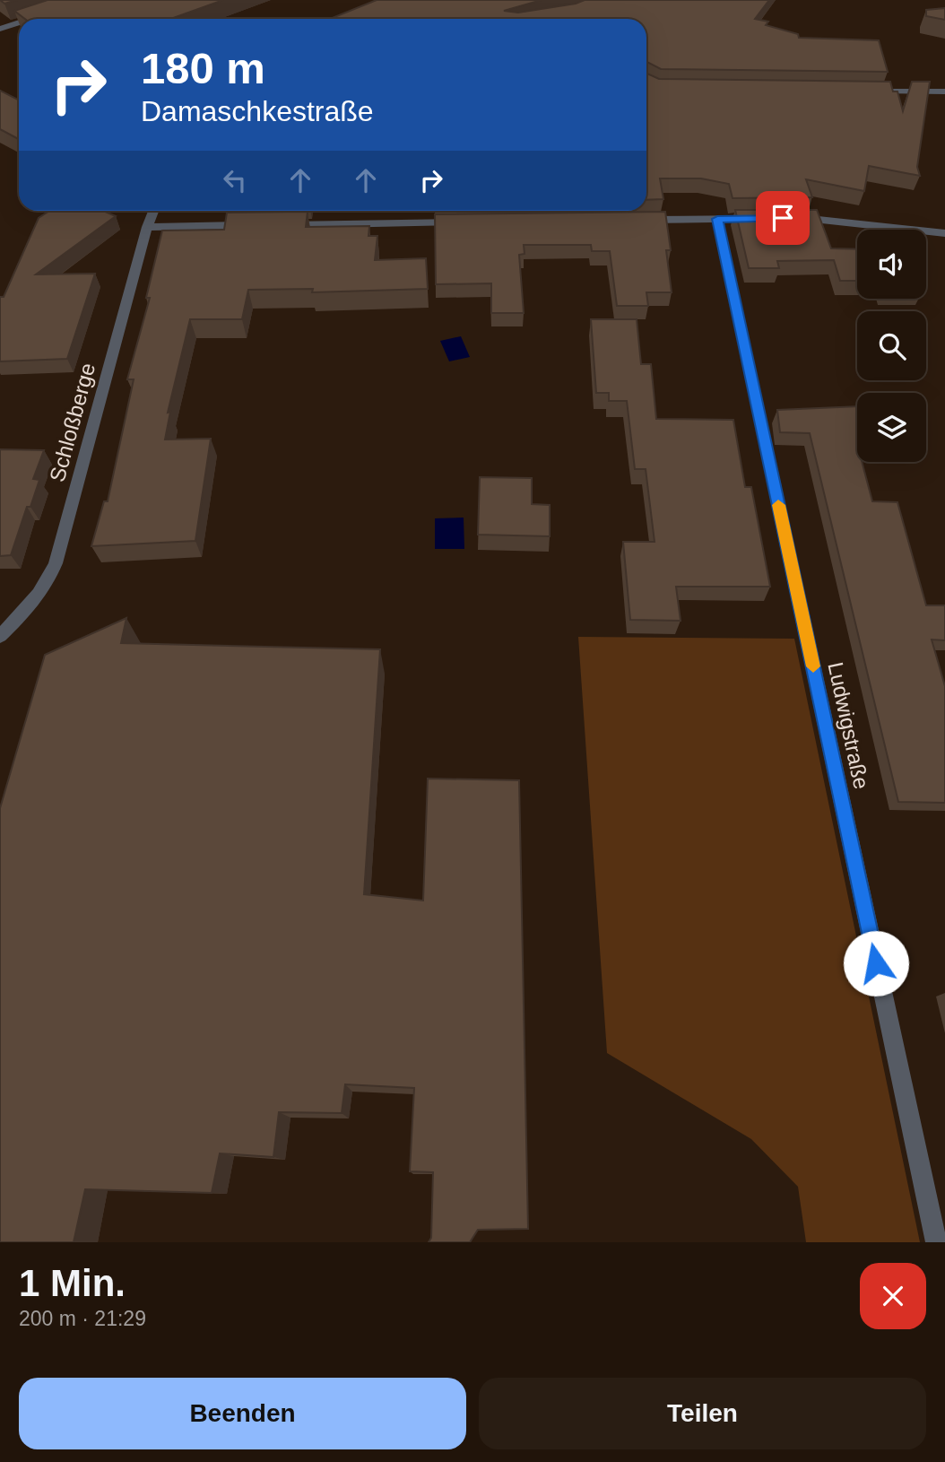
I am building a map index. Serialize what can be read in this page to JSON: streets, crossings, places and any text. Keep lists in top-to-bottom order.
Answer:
{
  "streets": {
    "street": ["Schloßberge", "Ludwigstraße"]
  },
  "page": {
    "turn": ["180 m", "Damaschkestraße"],
    "heading": ["1 Min.", "200 m · 21:29"],
    "buttons": ["Beenden", "Teilen"]
  }
}
